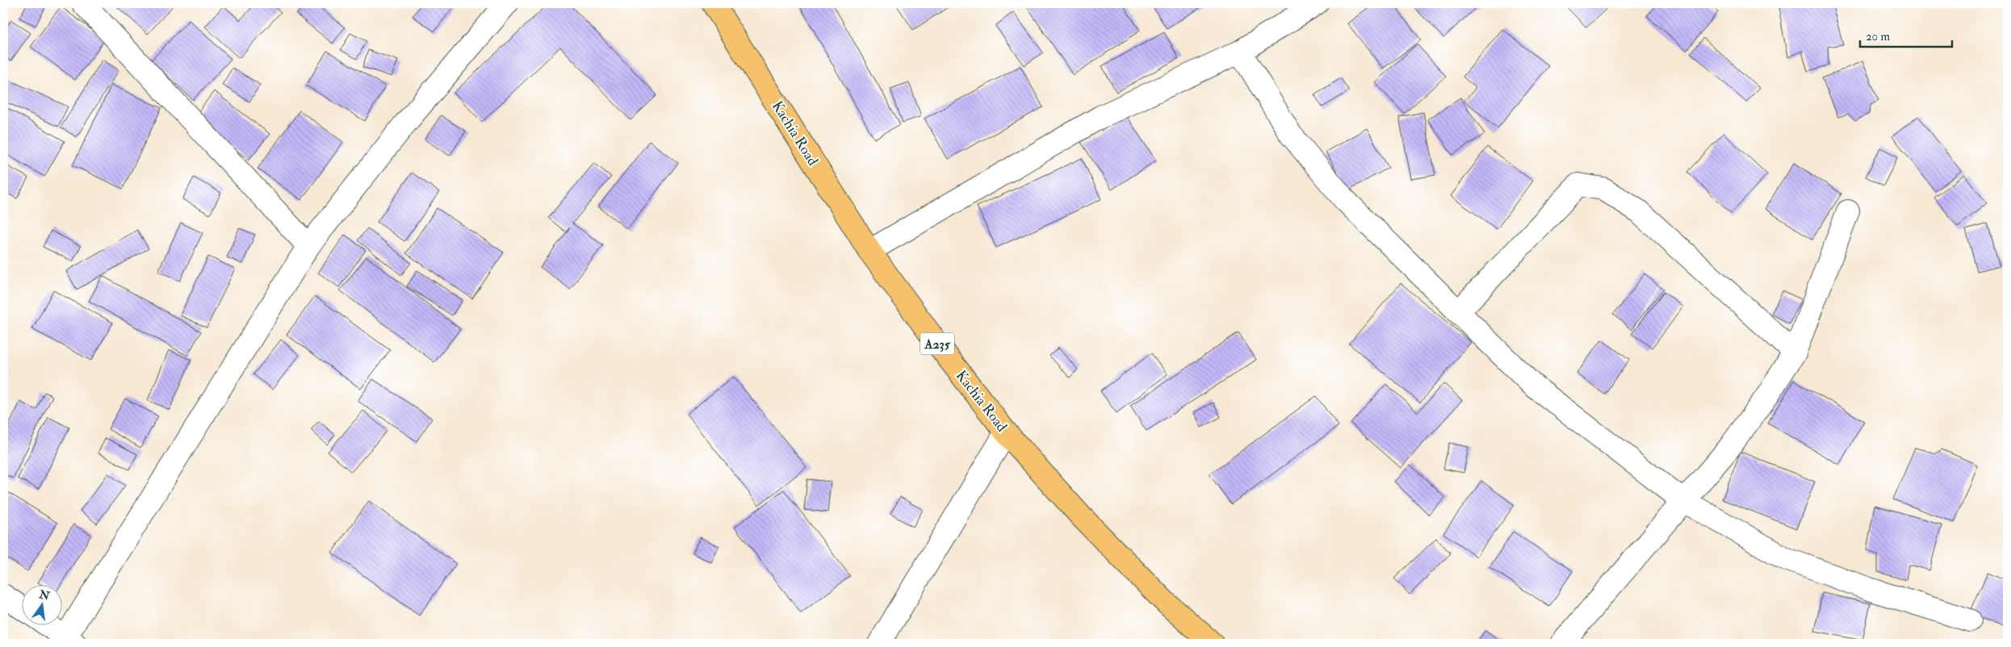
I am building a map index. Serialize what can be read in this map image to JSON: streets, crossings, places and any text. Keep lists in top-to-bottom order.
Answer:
{
  "streets": {
    "highway": ["Kachia Road", "A235"]
  },
  "scale_bar": "20 m",
  "north": "top"
}
